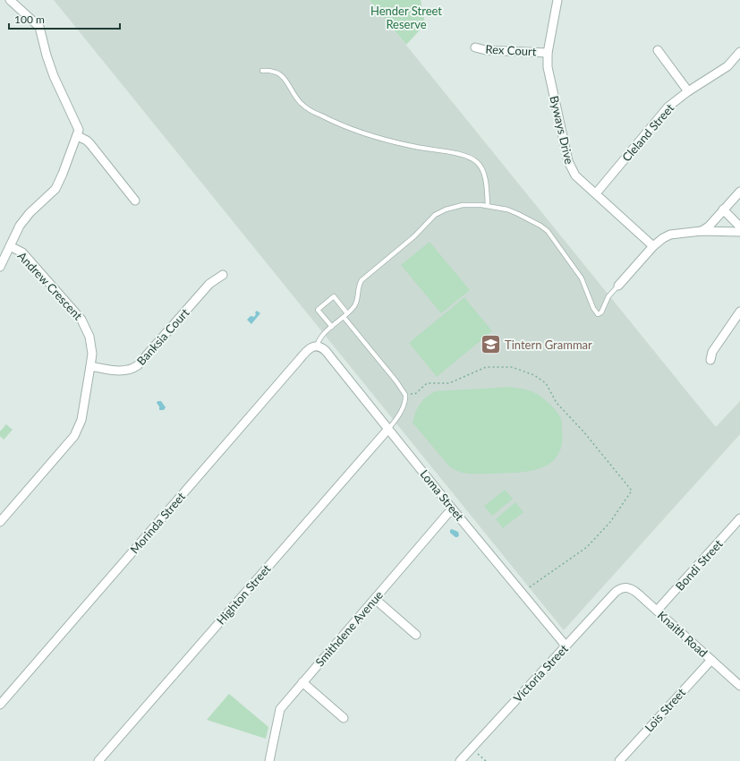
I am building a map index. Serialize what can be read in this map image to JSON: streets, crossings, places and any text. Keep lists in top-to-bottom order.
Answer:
{
  "streets": {
    "street": [
      "Rex Court",
      "Byways Drive",
      "Cleland Street",
      "Andrew Crescent",
      "Banksia Court",
      "Loma Street",
      "Morinda Street",
      "Bondi Street",
      "Highton Street",
      "Smithdene Avenue",
      "Knaith Road",
      "Victoria Street",
      "Lois Street"
    ]
  },
  "crossings": [
    ["Rex Court", "Byways Drive"],
    ["Byways Drive", "Cleland Street"],
    ["Andrew Crescent", "Banksia Court"],
    ["Loma Street", "Morinda Street"],
    ["Loma Street", "Highton Street"],
    ["Loma Street", "Smithdene Avenue"],
    ["Loma Street", "Victoria Street"],
    ["Bondi Street", "Knaith Road"],
    ["Knaith Road", "Victoria Street"],
    ["Knaith Road", "Lois Street"]
  ],
  "parks": ["Hender Street Reserve"],
  "places": {
    "school or university": ["Tintern Grammar"]
  },
  "scale_bar": "100 m"
}
